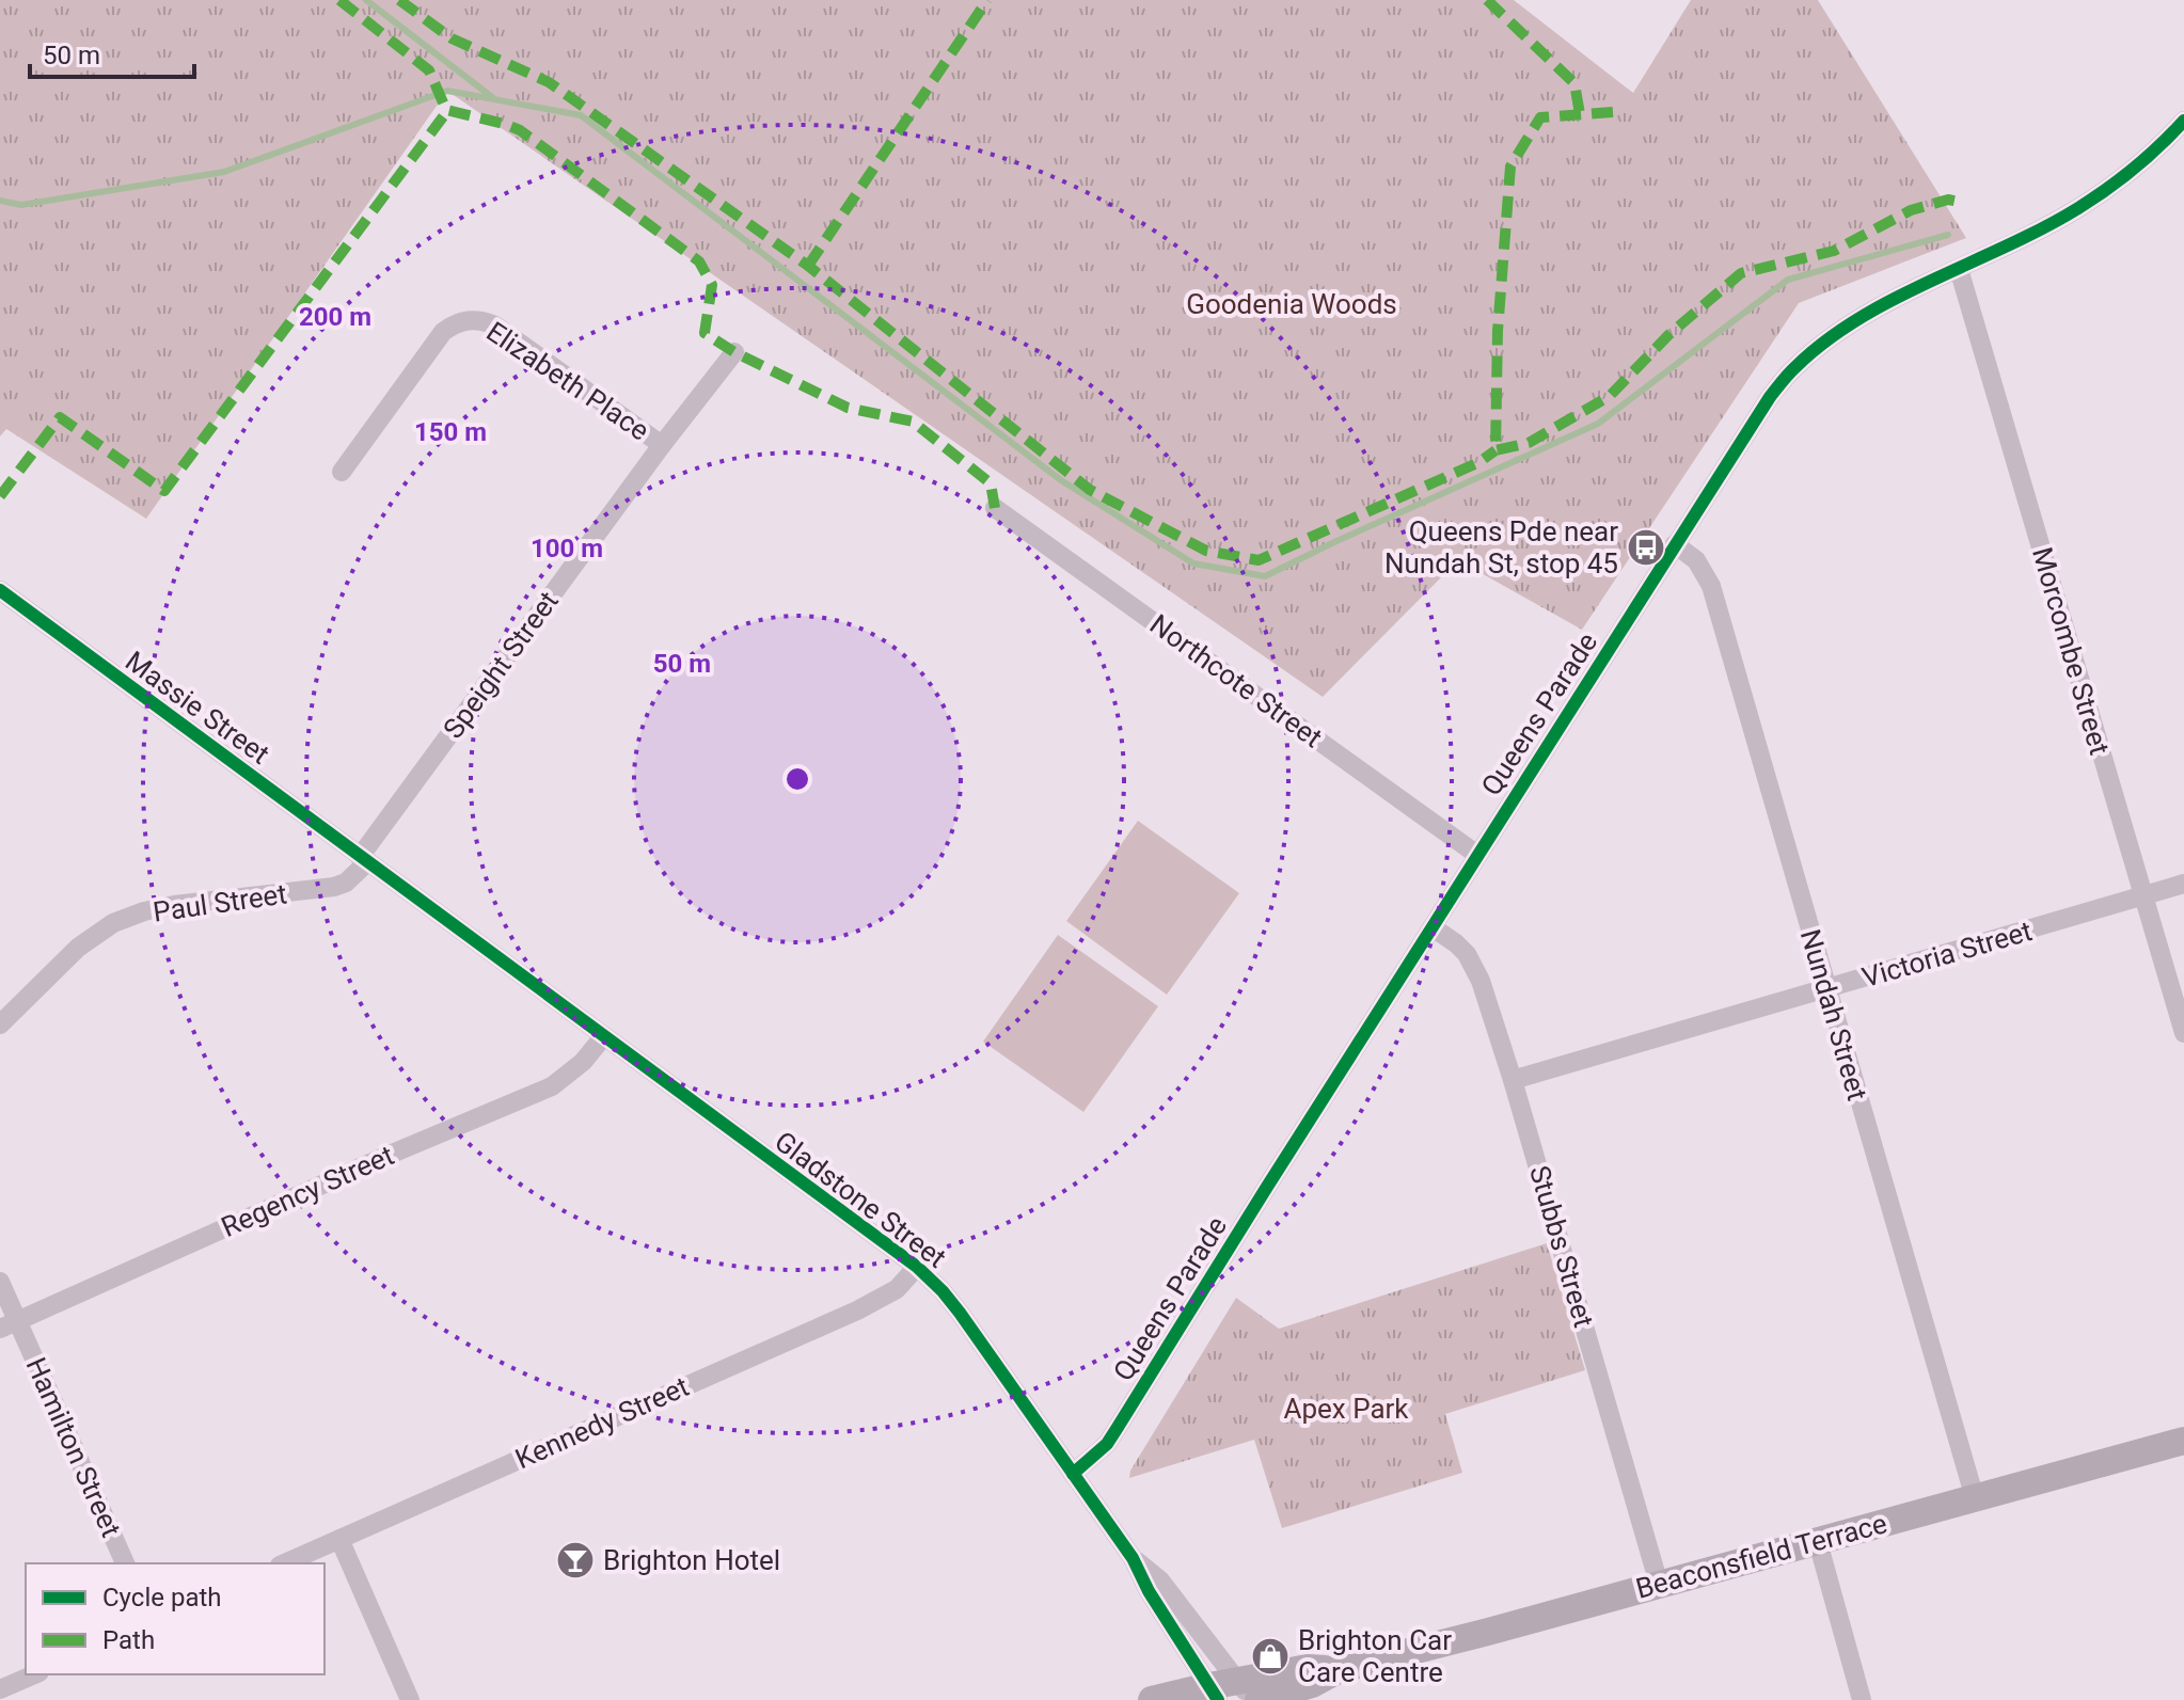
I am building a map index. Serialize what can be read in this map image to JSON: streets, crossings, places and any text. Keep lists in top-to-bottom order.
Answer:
{
  "streets": {
    "main road": ["Beaconsfield Terrace"],
    "street": [
      "Elizabeth Place",
      "Morcombe Street",
      "Speight Street",
      "Northcote Street",
      "Massie Street",
      "Queens Parade",
      "Paul Street",
      "Victoria Street",
      "Nundah Street",
      "Regency Street",
      "Gladstone Street",
      "Stubbs Street",
      "Kennedy Street",
      "Hamilton Street"
    ]
  },
  "crossings": [
    ["Elizabeth Place", "Speight Street"],
    ["Morcombe Street", "Queens Parade"],
    ["Morcombe Street", "Victoria Street"],
    ["Speight Street", "Massie Street"],
    ["Speight Street", "Paul Street"],
    ["Speight Street", "Gladstone Street"],
    ["Northcote Street", "Queens Parade"],
    ["Massie Street", "Paul Street"],
    ["Massie Street", "Gladstone Street"],
    ["Queens Parade", "Nundah Street"],
    ["Queens Parade", "Gladstone Street"],
    ["Queens Parade", "Stubbs Street"],
    ["Paul Street", "Gladstone Street"],
    ["Victoria Street", "Nundah Street"],
    ["Victoria Street", "Stubbs Street"],
    ["Nundah Street", "Beaconsfield Terrace"],
    ["Regency Street", "Gladstone Street"],
    ["Regency Street", "Hamilton Street"],
    ["Gladstone Street", "Kennedy Street"],
    ["Gladstone Street", "Beaconsfield Terrace"],
    ["Stubbs Street", "Beaconsfield Terrace"]
  ],
  "parks": ["Goodenia Woods", "Apex Park"],
  "places": {
    "bus stop": ["Queens Pde near Nundah St, stop 45"],
    "bar": ["Brighton Hotel"],
    "shop": ["Brighton Car Care Centre"]
  },
  "legend": ["Cycle path", "Path"],
  "scale_bar": "50 m",
  "rings": [
    "200 m",
    "150 m",
    "100 m",
    "50 m"
  ]
}
